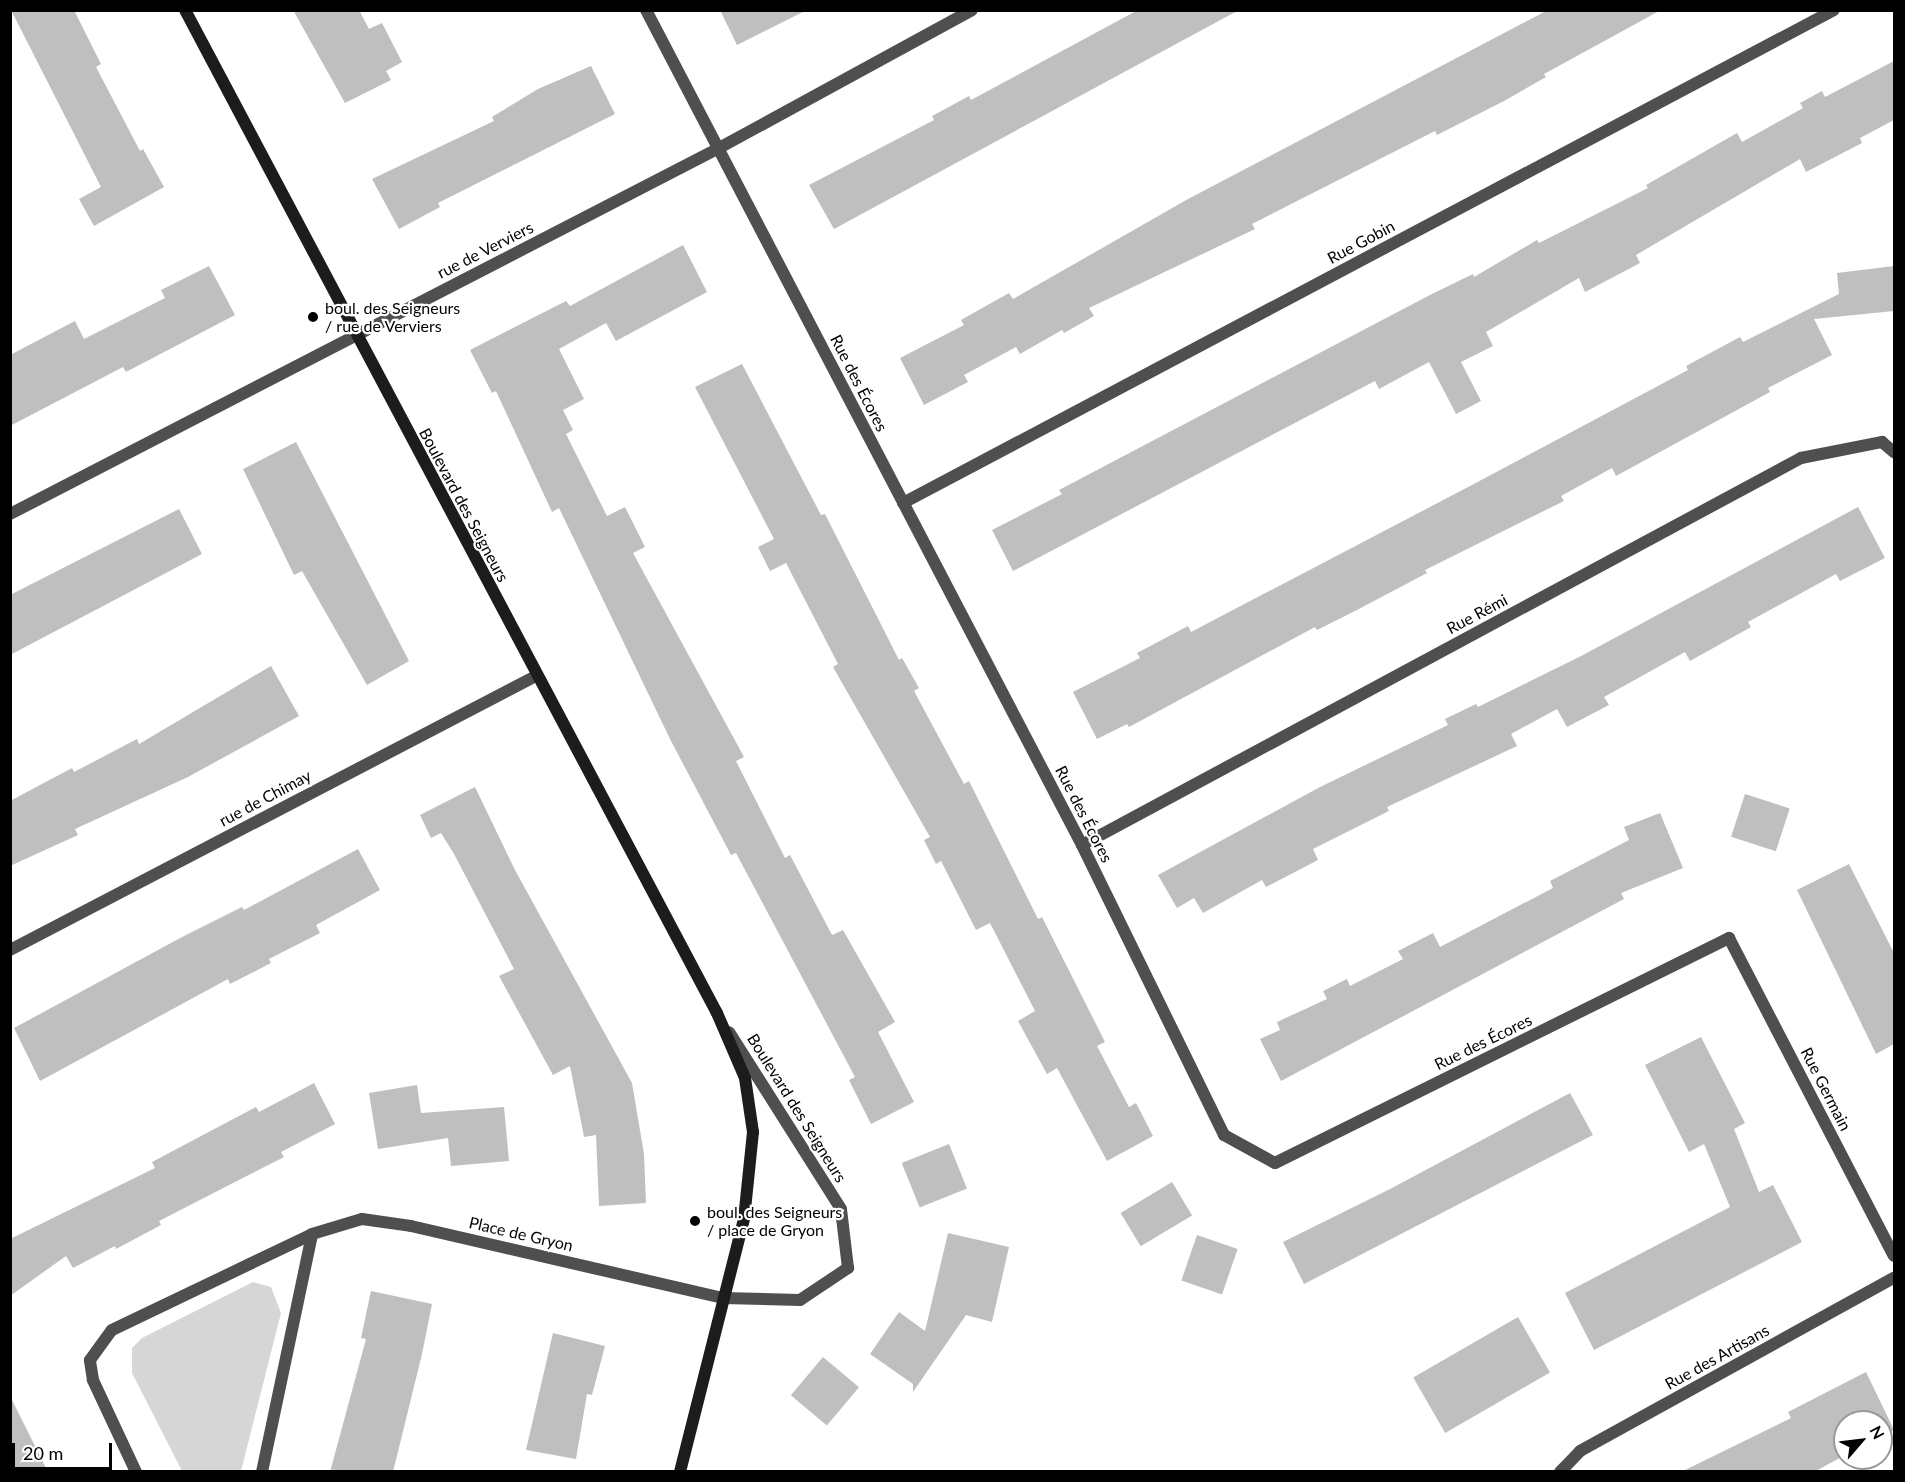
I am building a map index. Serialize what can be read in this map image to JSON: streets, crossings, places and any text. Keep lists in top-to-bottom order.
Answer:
{
  "streets": {
    "street": [
      "Rue Gobin",
      "rue de Verviers",
      "Rue des Écores",
      "Boulevard des Seigneurs",
      "Rue Rémi",
      "rue de Chimay",
      "Rue Germain",
      "Place de Gryon",
      "Rue des Artisans"
    ]
  },
  "crossings": [
    ["Rue Gobin", "Rue des Écores"],
    ["rue de Verviers", "Rue des Écores"],
    ["rue de Verviers", "Boulevard des Seigneurs"],
    ["Rue des Écores", "Rue Rémi"],
    ["Rue des Écores", "Rue Germain"],
    ["Boulevard des Seigneurs", "rue de Chimay"],
    ["Boulevard des Seigneurs", "Place de Gryon"]
  ],
  "places": ["boul. des Seigneurs / rue de Verviers", "boul. des Seigneurs / place de Gryon"],
  "scale_bar": "20 m",
  "north": "top right"
}
